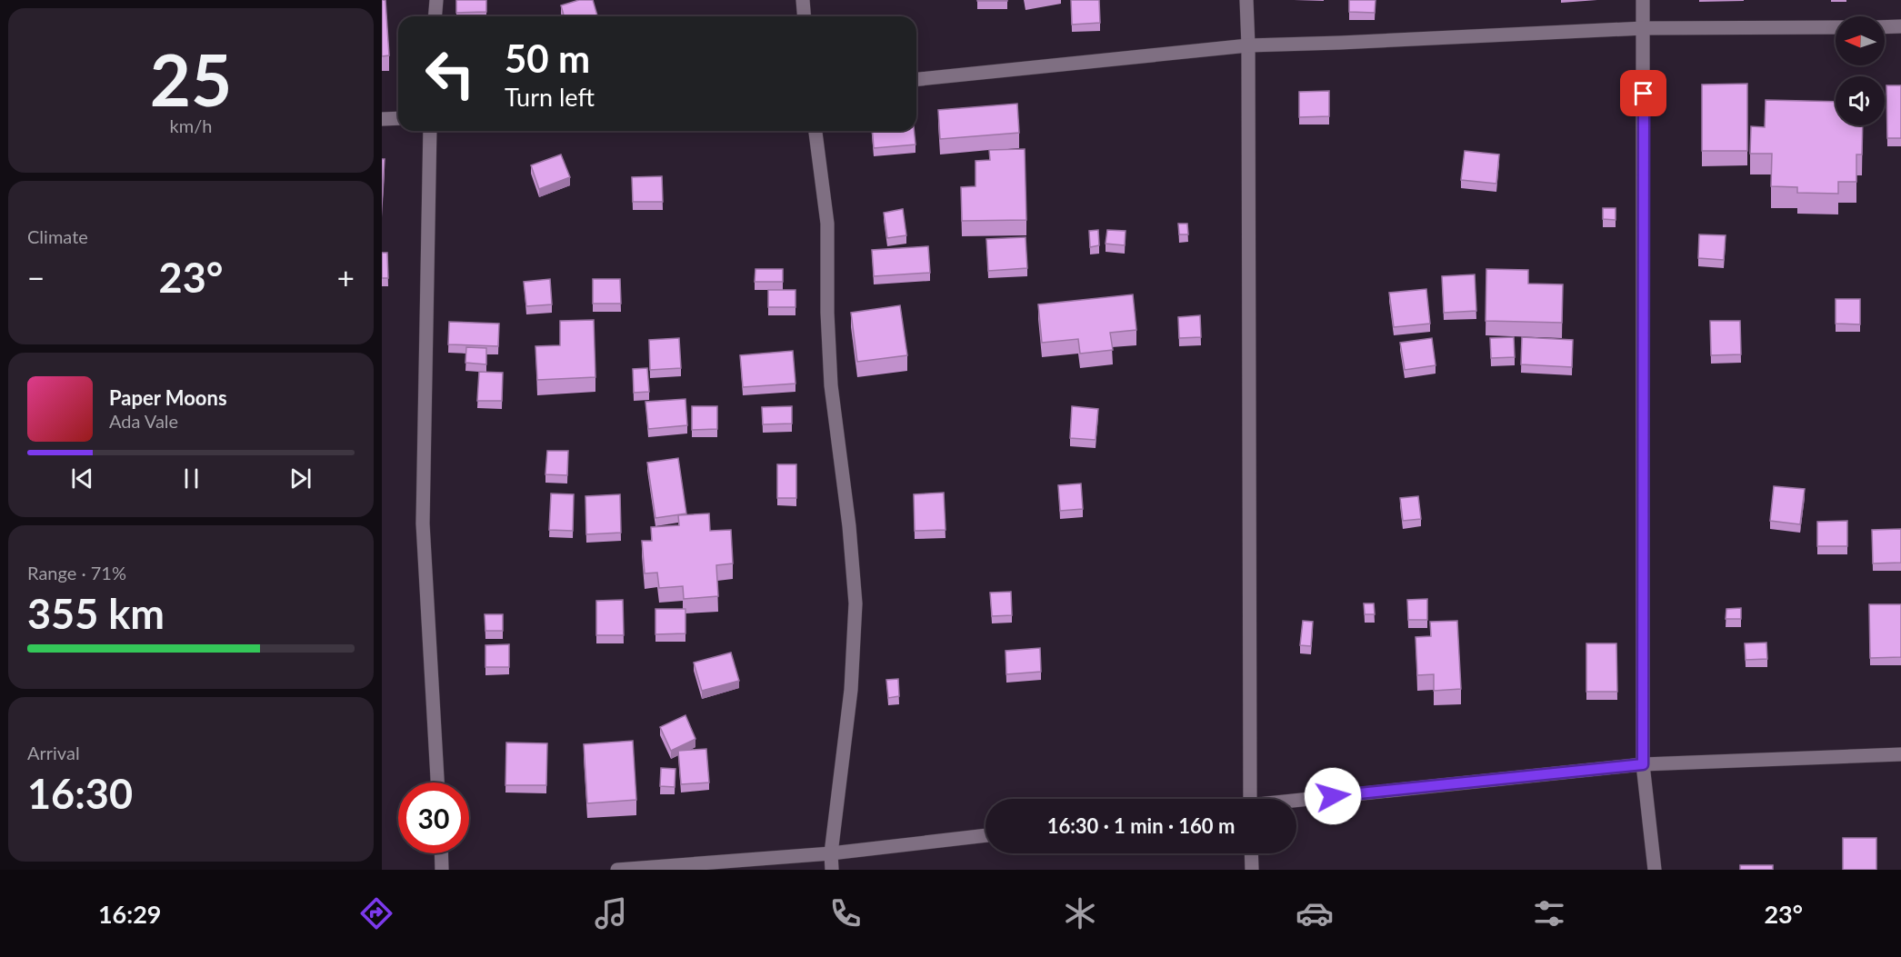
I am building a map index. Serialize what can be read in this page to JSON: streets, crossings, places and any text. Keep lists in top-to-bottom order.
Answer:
{
  "north": "left",
  "page": {
    "tile": [
      ["25", "km/h"],
      "Climate",
      ["Range · 71%", "355 km"],
      ["Arrival", "16:30"]
    ],
    "turn": ["50 m", "Turn left"],
    "heat": ["−", "23°", "+"],
    "song": ["Paper Moons", "Ada Vale"],
    "limit": "30",
    "trip": "16:30 · 1 min · 160 m",
    "tabs": ["16:29", "23°"]
  }
}
